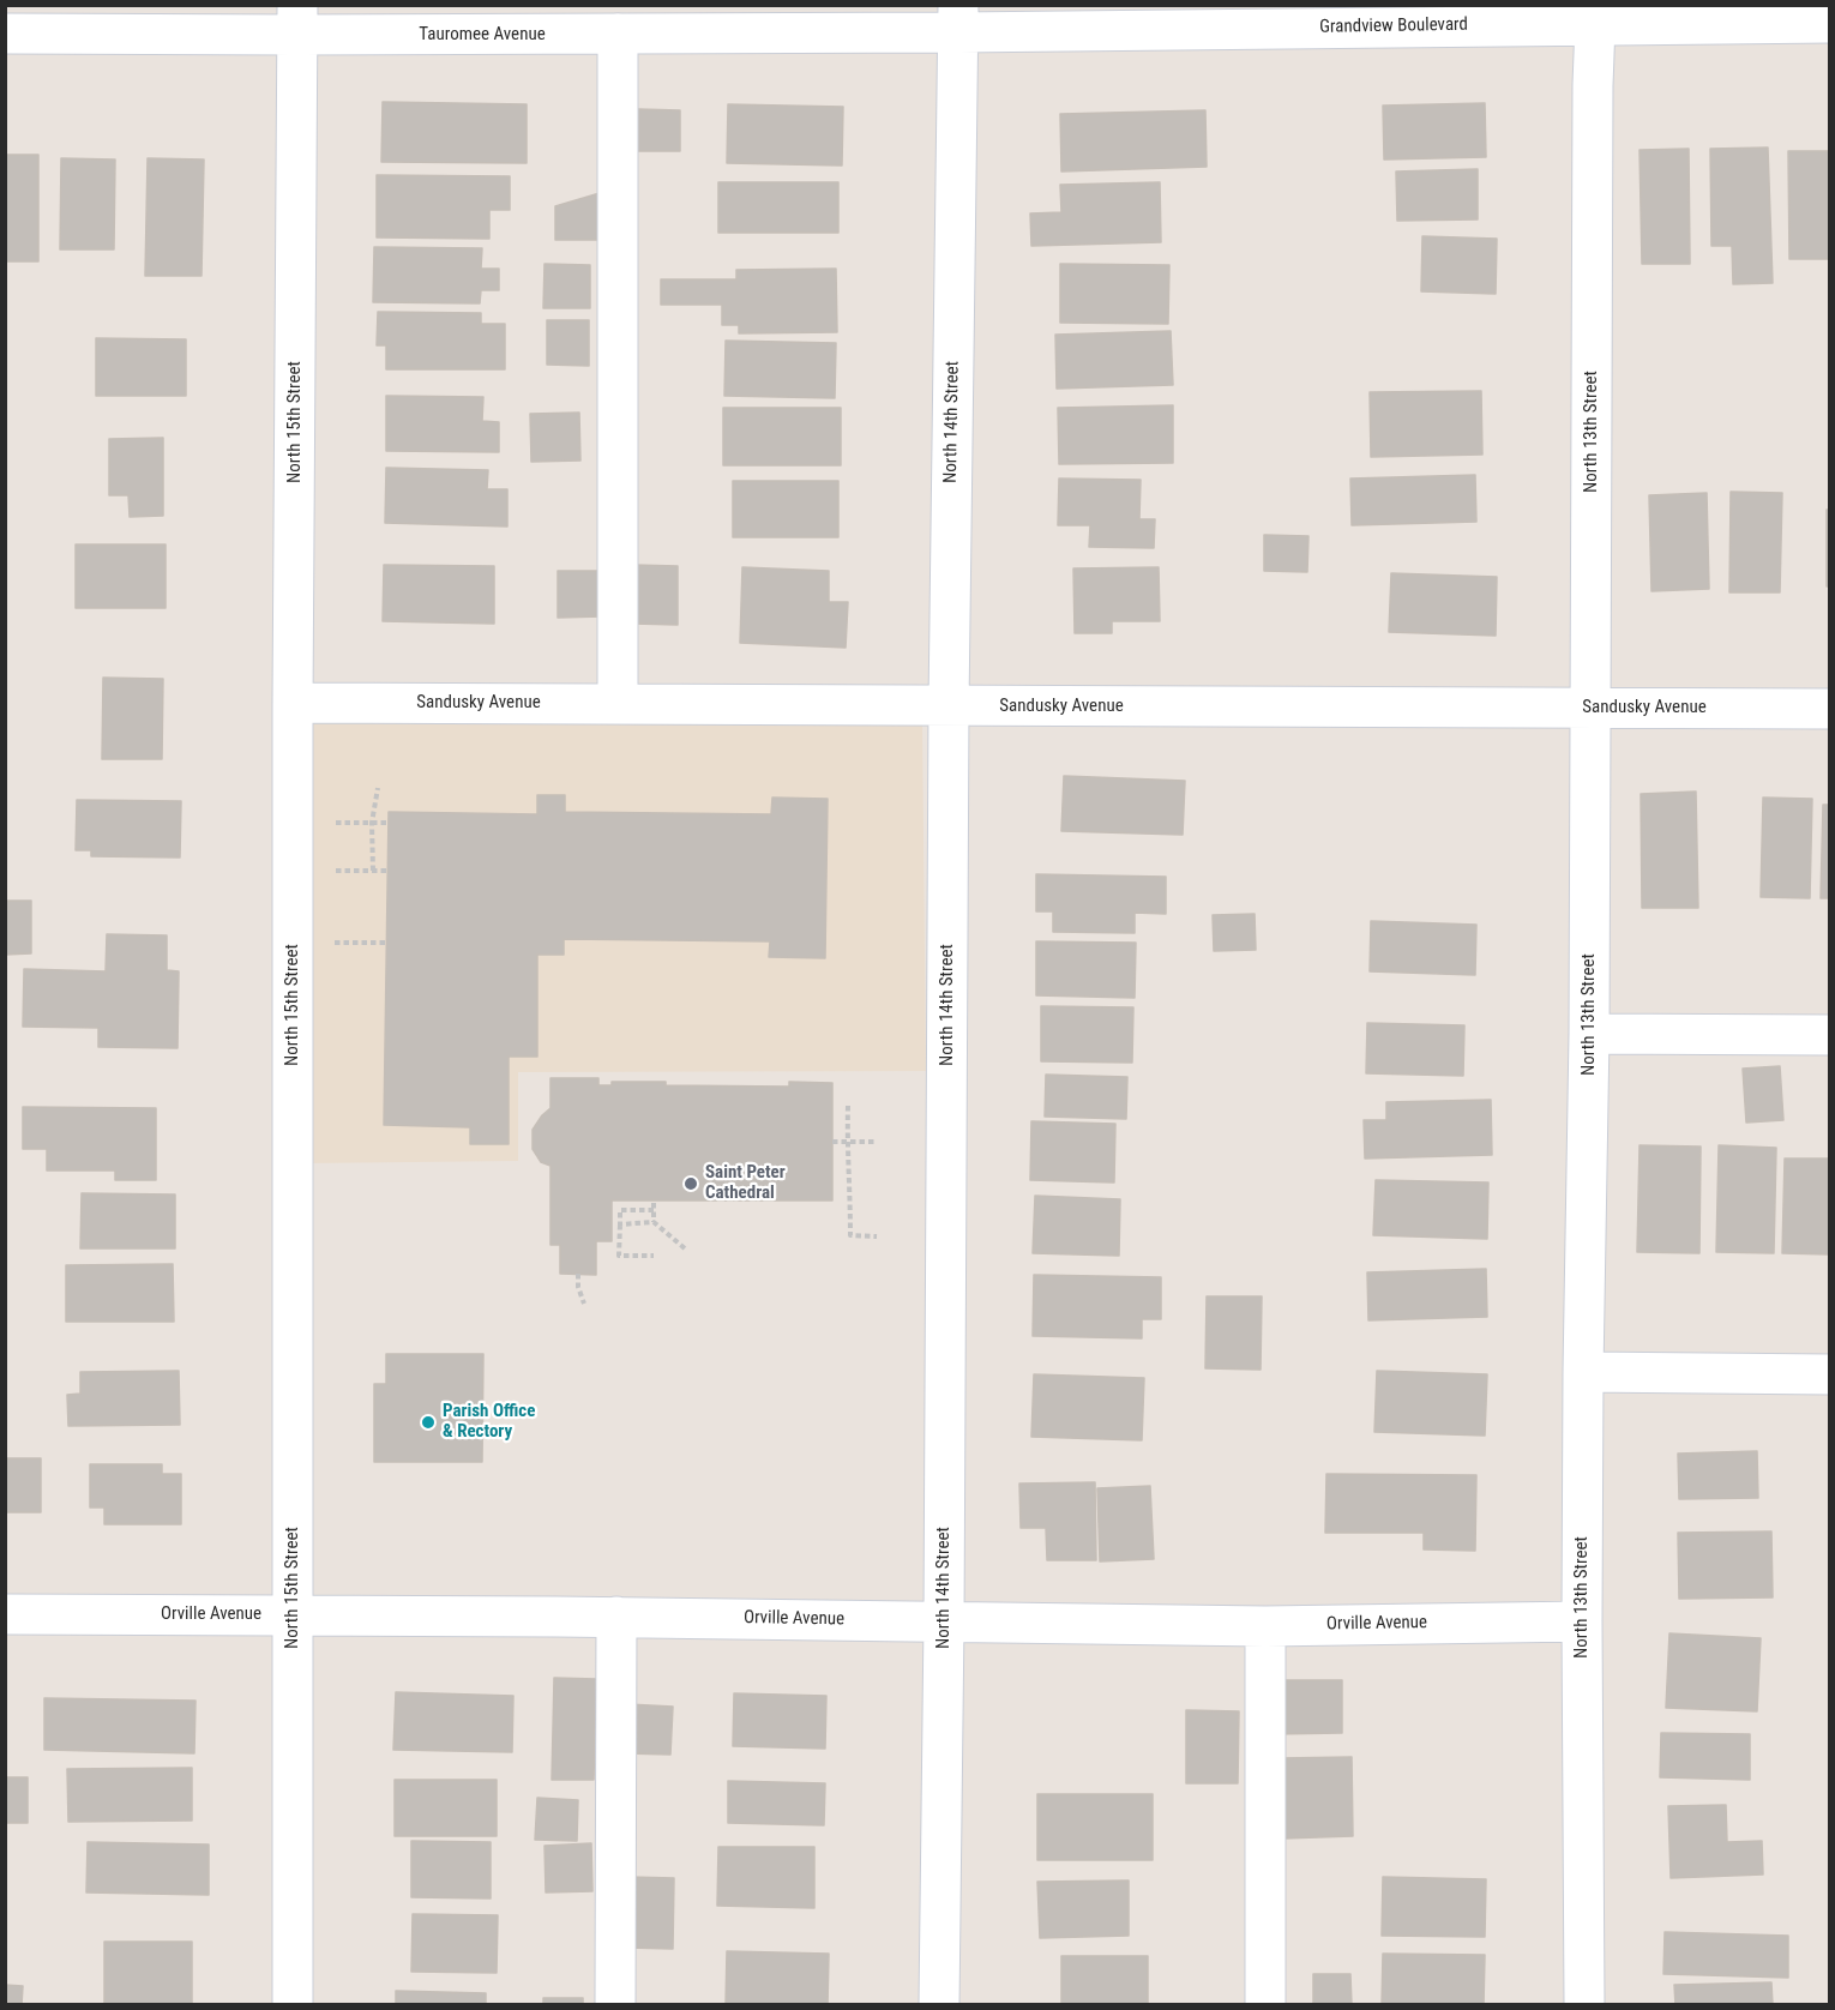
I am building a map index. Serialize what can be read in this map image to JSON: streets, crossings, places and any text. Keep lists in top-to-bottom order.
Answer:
{
  "streets": {
    "street": [
      "Grandview Boulevard",
      "Tauromee Avenue",
      "North 15th Street",
      "North 14th Street",
      "North 13th Street",
      "Sandusky Avenue",
      "Orville Avenue"
    ]
  },
  "crossings": [
    ["Grandview Boulevard", "Tauromee Avenue"],
    ["Grandview Boulevard", "North 14th Street"],
    ["Grandview Boulevard", "North 13th Street"],
    ["Tauromee Avenue", "North 15th Street"],
    ["Tauromee Avenue", "North 14th Street"],
    ["North 15th Street", "Sandusky Avenue"],
    ["North 15th Street", "Orville Avenue"],
    ["North 14th Street", "Sandusky Avenue"],
    ["North 14th Street", "Orville Avenue"],
    ["North 13th Street", "Sandusky Avenue"],
    ["North 13th Street", "Orville Avenue"]
  ],
  "places": ["Saint Peter Cathedral", "Parish Office & Rectory"]
}
